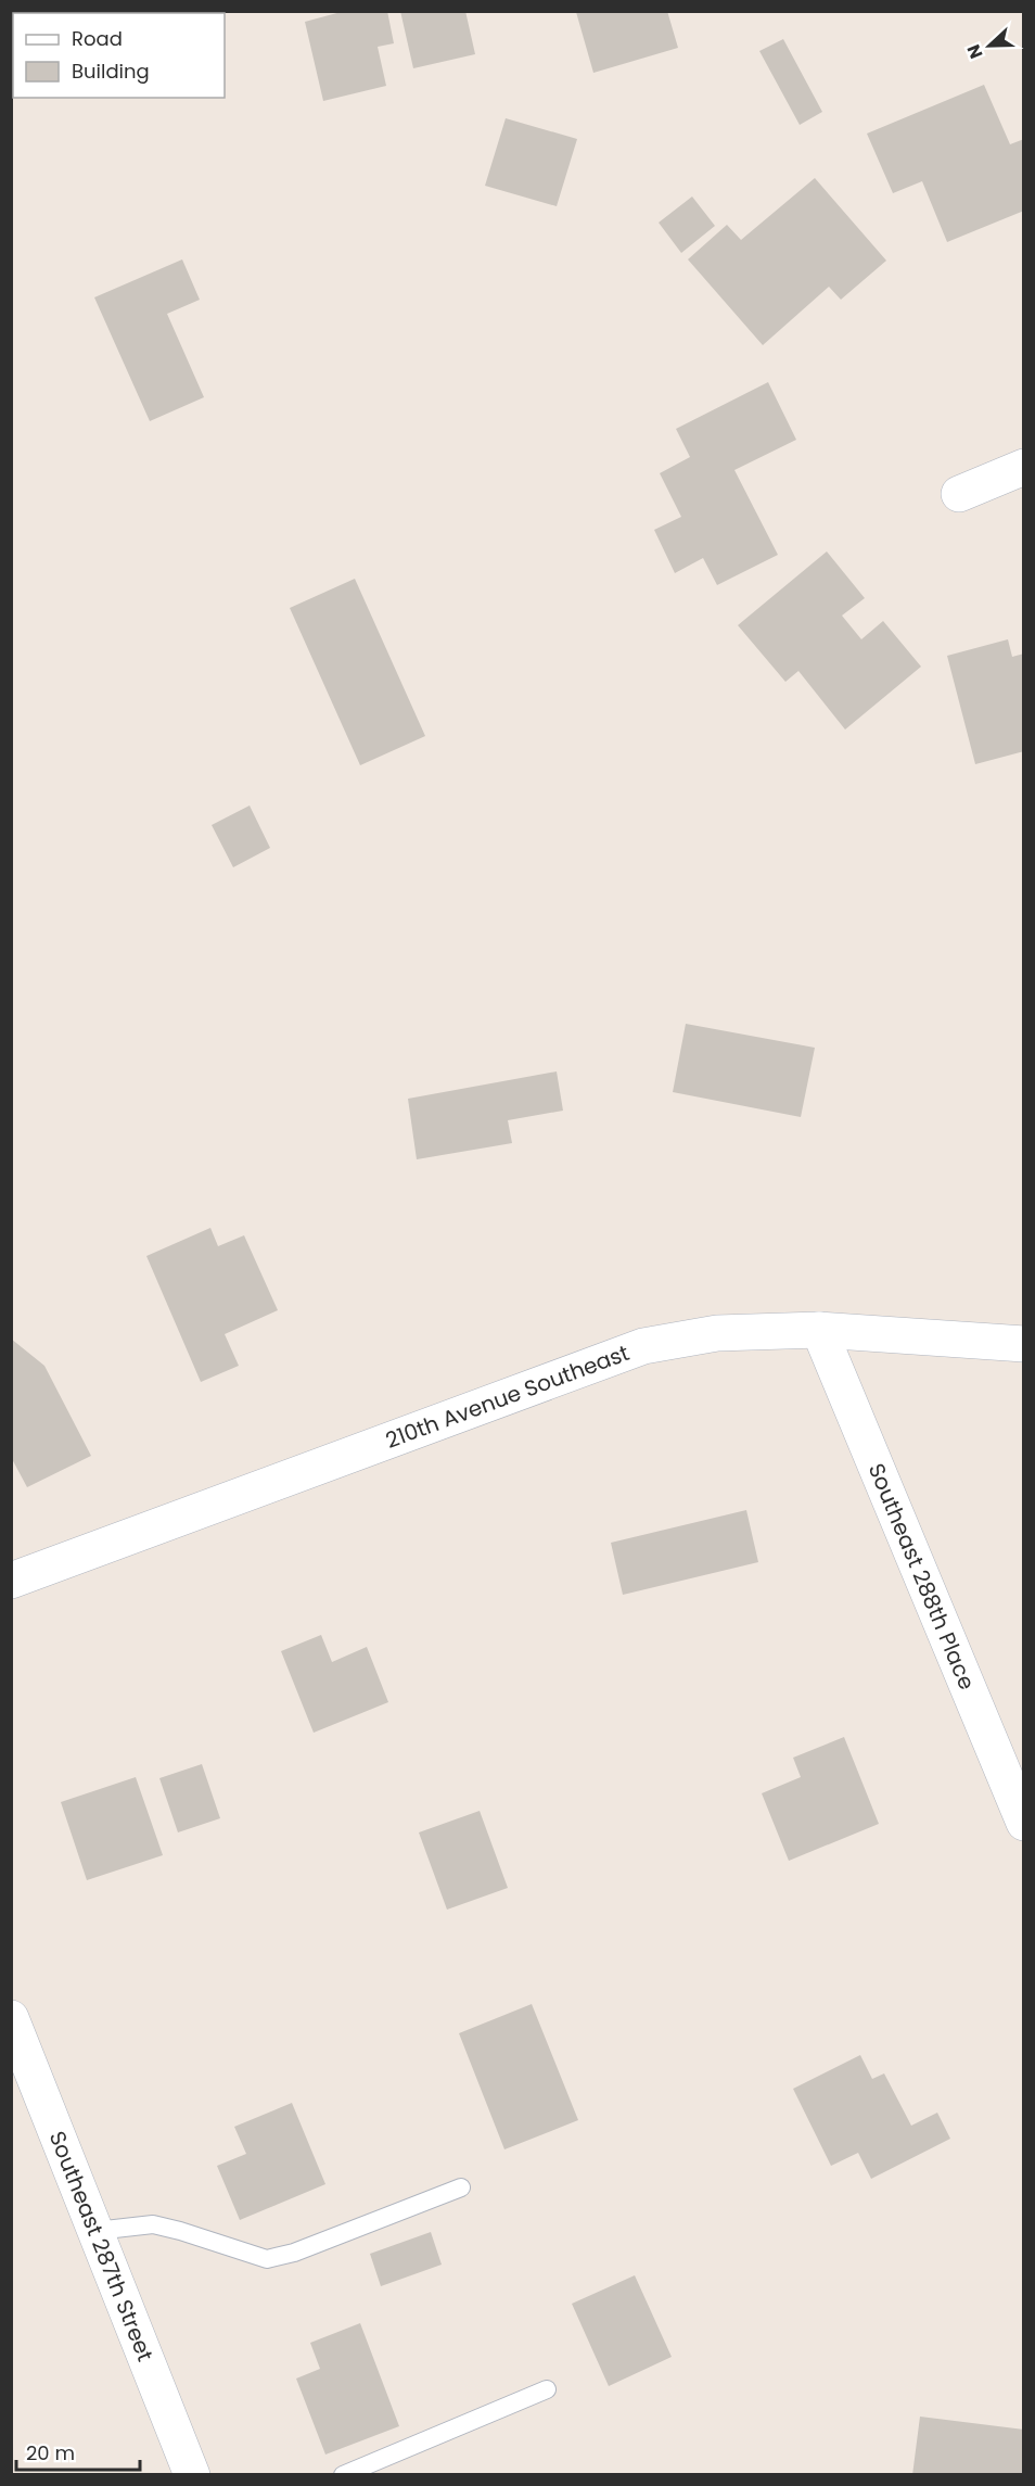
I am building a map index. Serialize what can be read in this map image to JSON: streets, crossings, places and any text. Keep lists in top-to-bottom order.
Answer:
{
  "streets": {
    "street": ["210th Avenue Southeast", "Southeast 288th Place", "Southeast 287th Street"]
  },
  "crossings": [
    ["210th Avenue Southeast", "Southeast 288th Place"]
  ],
  "legend": ["Road", "Building"],
  "scale_bar": "20 m",
  "north": "left"
}
